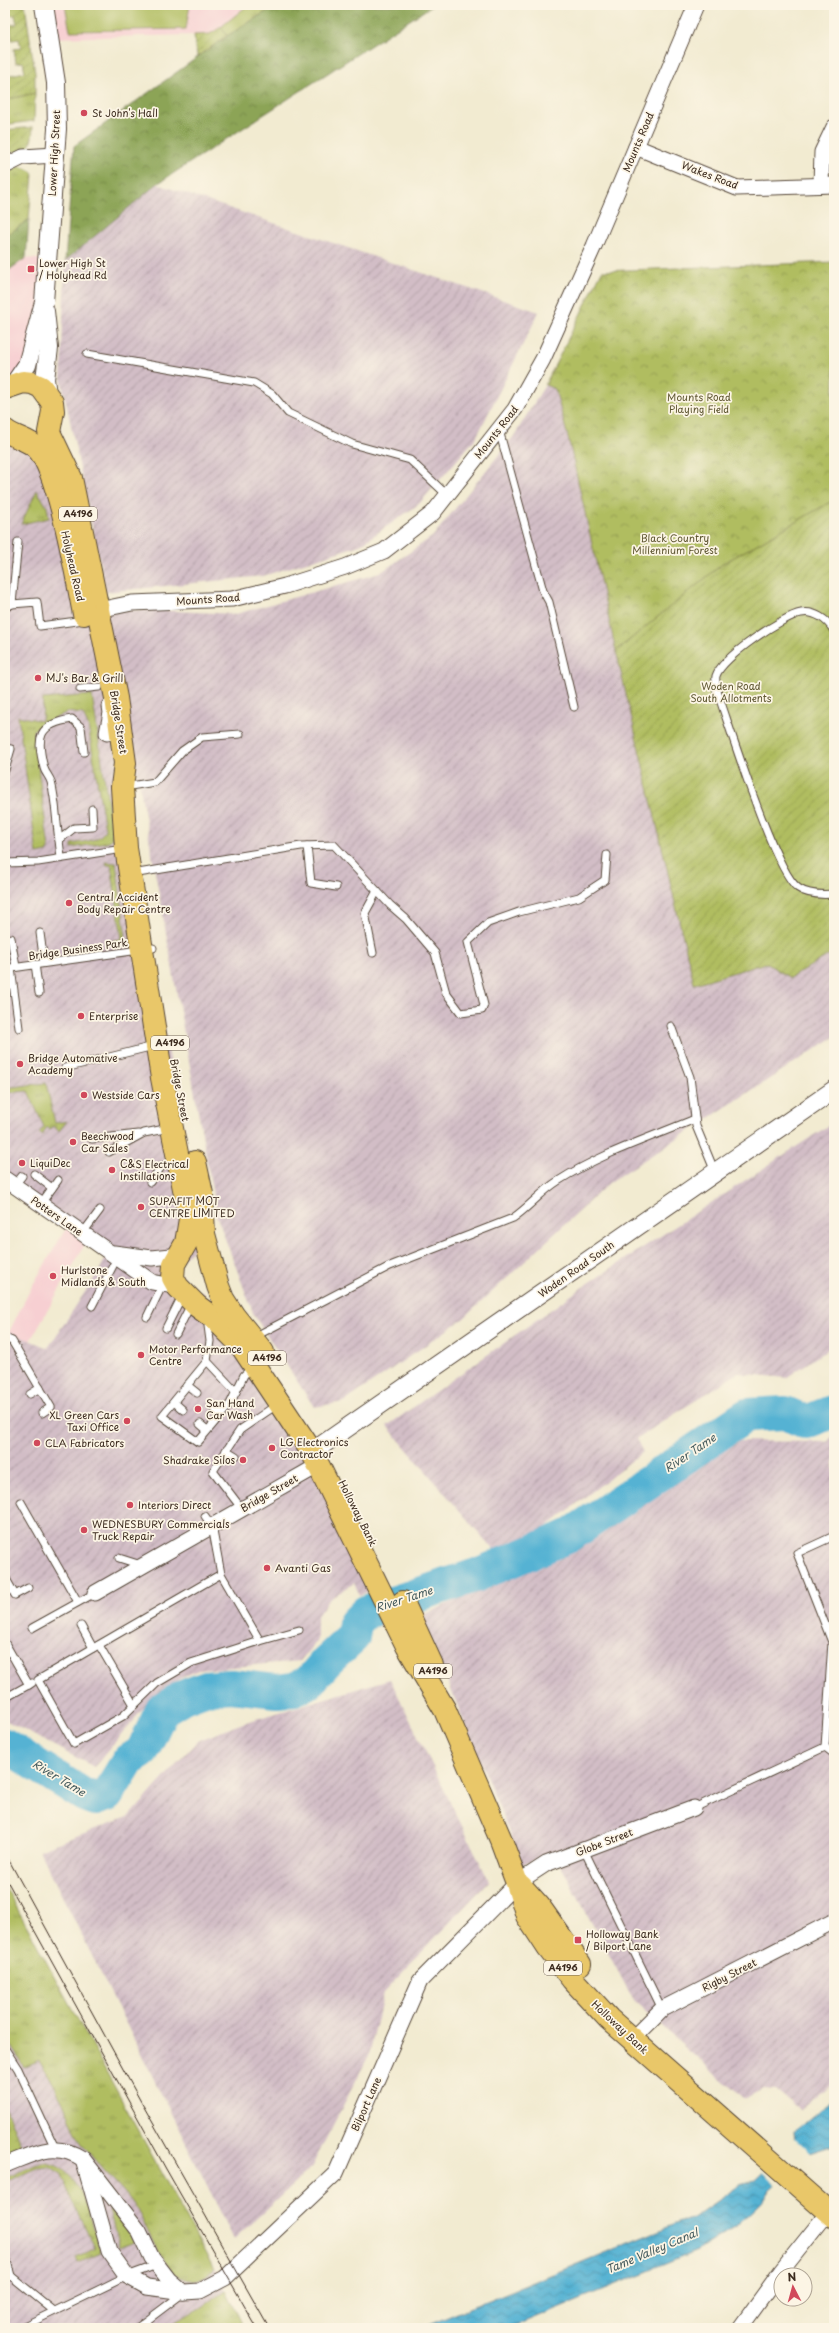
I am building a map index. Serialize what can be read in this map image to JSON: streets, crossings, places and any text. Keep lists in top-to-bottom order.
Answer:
{
  "streets": {
    "main road": [
      "A4196",
      "Holyhead Road",
      "Bridge Street",
      "Holloway Bank"
    ],
    "street": [
      "Mounts Road",
      "Lower High Street",
      "Wakes Road",
      "Potters Lane",
      "Woden Road South",
      "Globe Street",
      "Rigby Street",
      "Bilport Lane"
    ],
    "lane": ["Bridge Business Park"]
  },
  "crossings": [
    ["Mounts Road", "Wakes Road"],
    ["Mounts Road", "Holyhead Road"],
    ["Mounts Road", "Bridge Street"],
    ["Lower High Street", "Holyhead Road"],
    ["Holyhead Road", "Bridge Street"],
    ["Bridge Street", "Bridge Business Park"],
    ["Bridge Street", "Potters Lane"],
    ["Bridge Street", "Woden Road South"],
    ["Bridge Street", "Holloway Bank"],
    ["Woden Road South", "Holloway Bank"],
    ["Holloway Bank", "Globe Street"],
    ["Holloway Bank", "Rigby Street"],
    ["Holloway Bank", "Bilport Lane"],
    ["Globe Street", "Bilport Lane"]
  ],
  "water": ["River Tame", "Tame Valley Canal"],
  "parks": ["Mounts Road Playing Field", "Black Country Millennium Forest", "Woden Road South Allotments"],
  "places": {
    "other": [
      "St John's Hall",
      "MJ's Bar & Grill",
      "Central Accident Body Repair Centre",
      "Enterprise",
      "Bridge Automative Academy",
      "Westside Cars",
      "Beechwood Car Sales",
      "LiquiDec",
      "C&S Electrical Instillations",
      "SUPAFIT MOT CENTRE LIMITED",
      "Hurlstone Midlands & South",
      "Motor Performance Centre",
      "San Hand Car Wash",
      "XL Green Cars Taxi Office",
      "CLA Fabricators",
      "LG Electronics Contractor",
      "Shadrake Silos",
      "Interiors Direct",
      "WEDNESBURY Commercials Truck Repair",
      "Avanti Gas"
    ],
    "transit": ["Lower High St / Holyhead Rd", "Holloway Bank / Bilport Lane"]
  },
  "north": "top"
}
